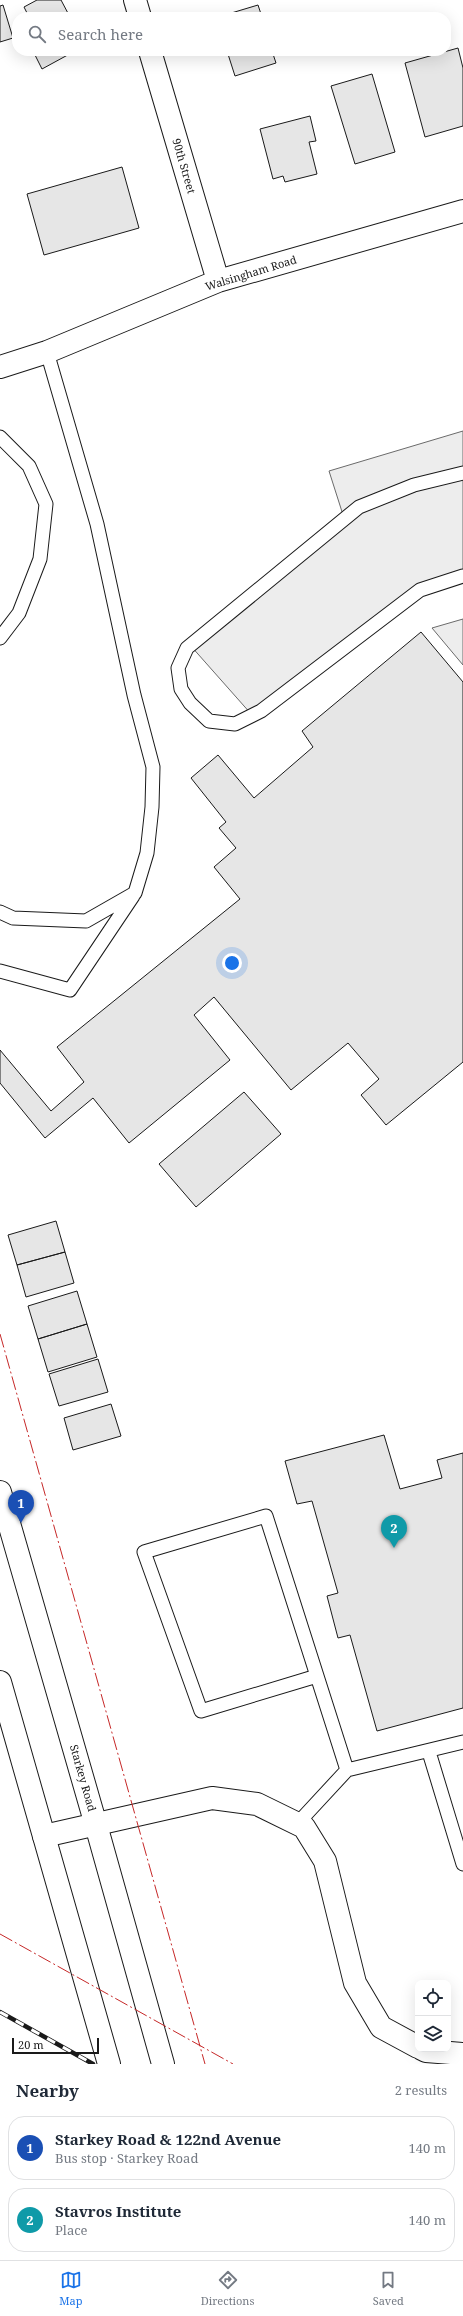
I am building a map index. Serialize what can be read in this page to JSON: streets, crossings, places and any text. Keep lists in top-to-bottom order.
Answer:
{
  "streets": {
    "street": ["90th Street", "Walsingham Road", "Starkey Road"]
  },
  "crossings": [
    ["90th Street", "Walsingham Road"]
  ],
  "scale_bar": "20 m",
  "page": {
    "search": "Search here",
    "pins": ["1", "2"],
    "scale": "20 m",
    "heading": ["Nearby", "2 results"],
    "list": [
      {
        "mark": "1",
        "name": "Starkey Road & 122nd Avenue",
        "note": "Bus stop · Starkey Road",
        "value": "140 m"
      },
      {
        "mark": "2",
        "name": "Stavros Institute",
        "note": "Place",
        "value": "140 m"
      }
    ],
    "nav": ["Map", "Directions", "Saved"]
  }
}
